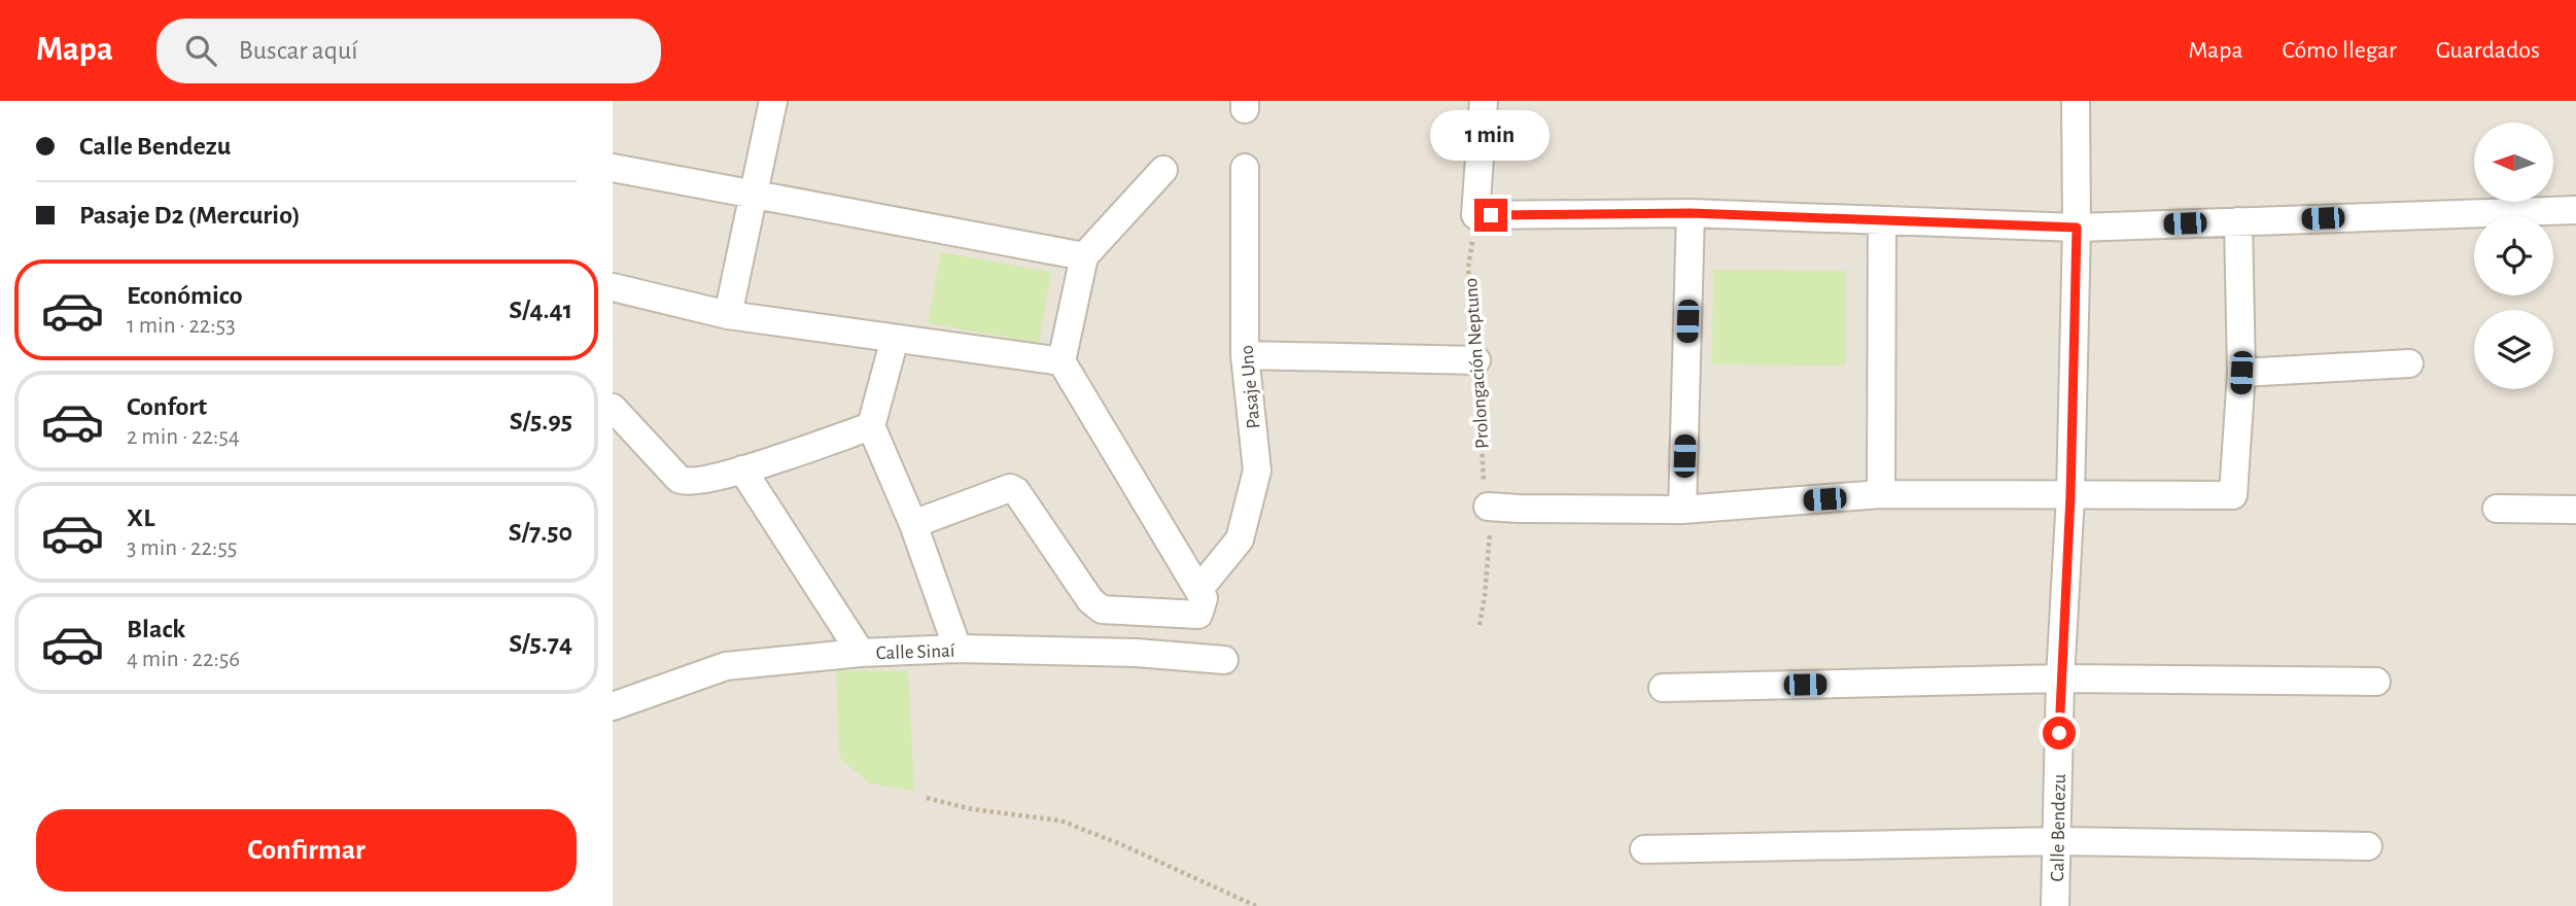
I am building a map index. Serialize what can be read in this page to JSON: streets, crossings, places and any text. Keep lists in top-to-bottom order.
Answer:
{
  "streets": {
    "street": ["Pasaje Uno", "Calle Sinaí", "Calle Bendezu"],
    "path": ["Prolongación Neptuno"]
  },
  "north": "left",
  "page": {
    "header": "Mapa",
    "search": "Buscar aquí",
    "nav": ["Mapa", "Cómo llegar", "Guardados"],
    "banner": ["Calle Bendezu", "Pasaje D2 (Mercurio)"],
    "bubble": "1 min",
    "list": [
      {
        "name": "Económico",
        "note": "1 min · 22:53",
        "value": "S/4.41"
      },
      {
        "name": "Confort",
        "note": "2 min · 22:54",
        "value": "S/5.95"
      },
      {
        "name": "XL",
        "note": "3 min · 22:55",
        "value": "S/7.50"
      },
      {
        "name": "Black",
        "note": "4 min · 22:56",
        "value": "S/5.74"
      }
    ],
    "buttons": "Confirmar"
  }
}
